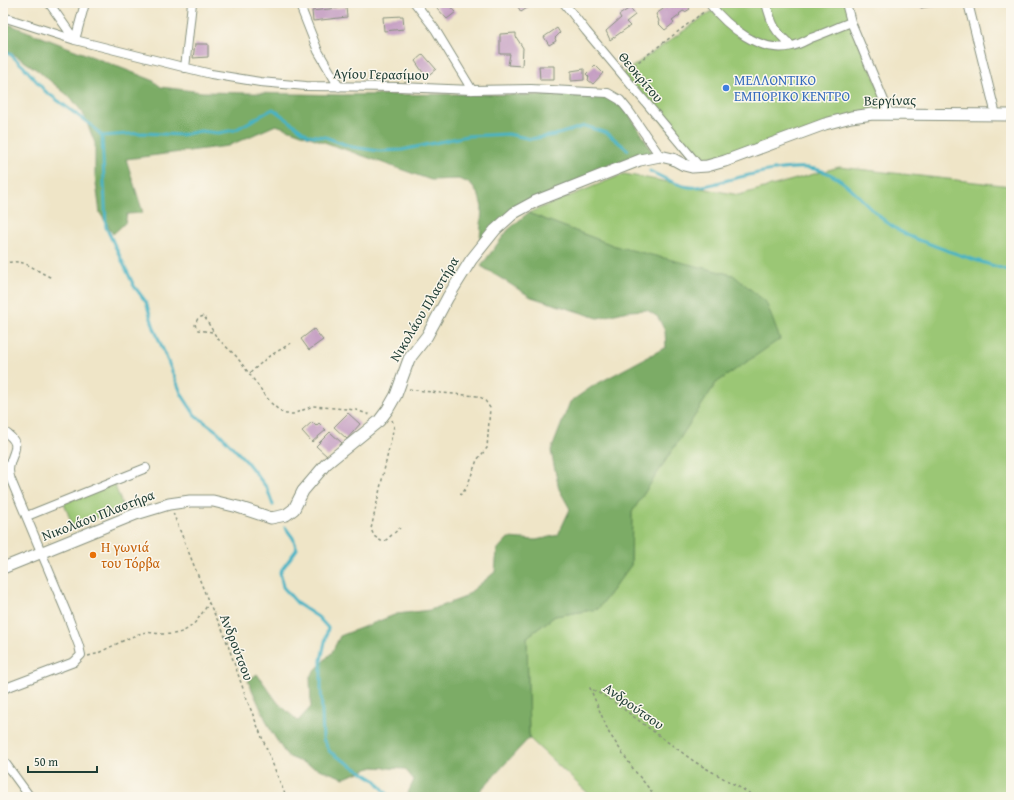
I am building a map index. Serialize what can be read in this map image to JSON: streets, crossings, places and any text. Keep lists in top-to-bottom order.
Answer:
{
  "streets": {
    "street": [
      "Αγίου Γερασίμου",
      "Θεοκρίτου",
      "Βεργίνας",
      "Νικολάου Πλαστήρα"
    ],
    "path": ["Ανδρούτσου"]
  },
  "crossings": [
    ["Αγίου Γερασίμου", "Βεργίνας"],
    ["Αγίου Γερασίμου", "Νικολάου Πλαστήρα"],
    ["Θεοκρίτου", "Βεργίνας"],
    ["Βεργίνας", "Νικολάου Πλαστήρα"],
    ["Νικολάου Πλαστήρα", "Ανδρούτσου"]
  ],
  "places": ["ΜΕΛΛΟΝΤΙΚΟ ΕΜΠΟΡΙΚΟ ΚΕΝΤΡΟ", "Η γωνιά του Τόρβα"],
  "scale_bar": "50 m"
}
